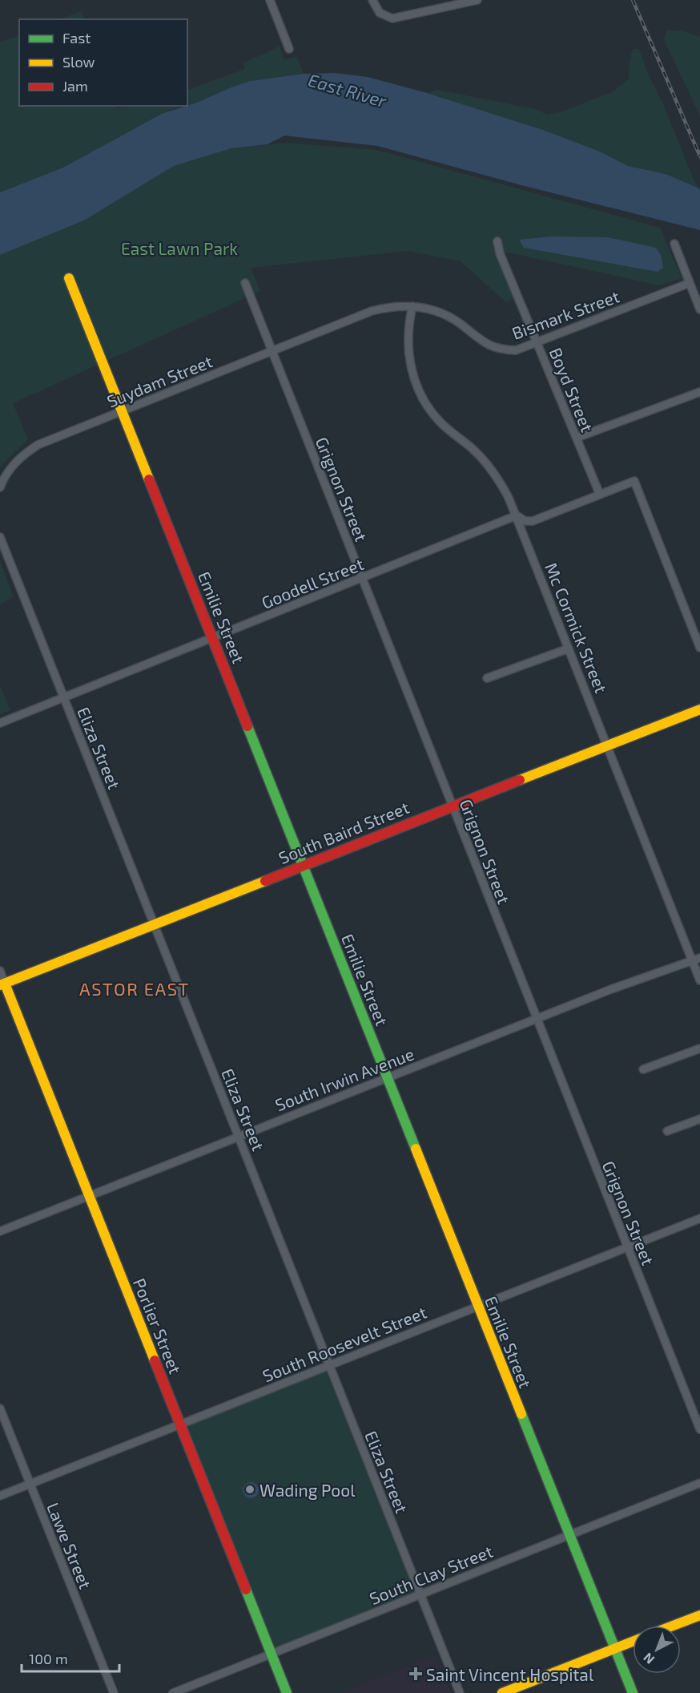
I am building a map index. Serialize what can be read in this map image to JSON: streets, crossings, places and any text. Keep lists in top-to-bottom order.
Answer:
{
  "streets": {
    "street": [
      "Bismark Street",
      "Suydam Street",
      "Boyd Street",
      "Grignon Street",
      "Goodell Street",
      "Emilie Street",
      "Mc Cormick Street",
      "Eliza Street",
      "South Baird Street",
      "South Irwin Avenue",
      "Porlier Street",
      "South Roosevelt Street",
      "Lawe Street",
      "South Clay Street"
    ]
  },
  "crossings": [
    ["Bismark Street", "Suydam Street"],
    ["Bismark Street", "Boyd Street"],
    ["Bismark Street", "Mc Cormick Street"],
    ["Suydam Street", "Grignon Street"],
    ["Suydam Street", "Emilie Street"],
    ["Grignon Street", "Goodell Street"],
    ["Grignon Street", "South Baird Street"],
    ["Grignon Street", "South Irwin Avenue"],
    ["Grignon Street", "South Roosevelt Street"],
    ["Goodell Street", "Emilie Street"],
    ["Goodell Street", "Mc Cormick Street"],
    ["Goodell Street", "Eliza Street"],
    ["Emilie Street", "South Baird Street"],
    ["Emilie Street", "South Irwin Avenue"],
    ["Emilie Street", "South Roosevelt Street"],
    ["Emilie Street", "South Clay Street"],
    ["Mc Cormick Street", "South Baird Street"],
    ["Mc Cormick Street", "South Irwin Avenue"],
    ["Eliza Street", "South Baird Street"],
    ["Eliza Street", "South Irwin Avenue"],
    ["Eliza Street", "South Roosevelt Street"],
    ["Eliza Street", "South Clay Street"],
    ["South Baird Street", "Porlier Street"],
    ["South Irwin Avenue", "Porlier Street"],
    ["Porlier Street", "South Roosevelt Street"],
    ["Porlier Street", "South Clay Street"],
    ["South Roosevelt Street", "Lawe Street"]
  ],
  "districts": ["ASTOR EAST"],
  "water": ["East River"],
  "parks": ["East Lawn Park"],
  "places": {
    "other": ["Wading Pool"],
    "health": ["Saint Vincent Hospital"]
  },
  "legend": ["Fast", "Slow", "Jam"],
  "scale_bar": "100 m",
  "north": "bottom left"
}
